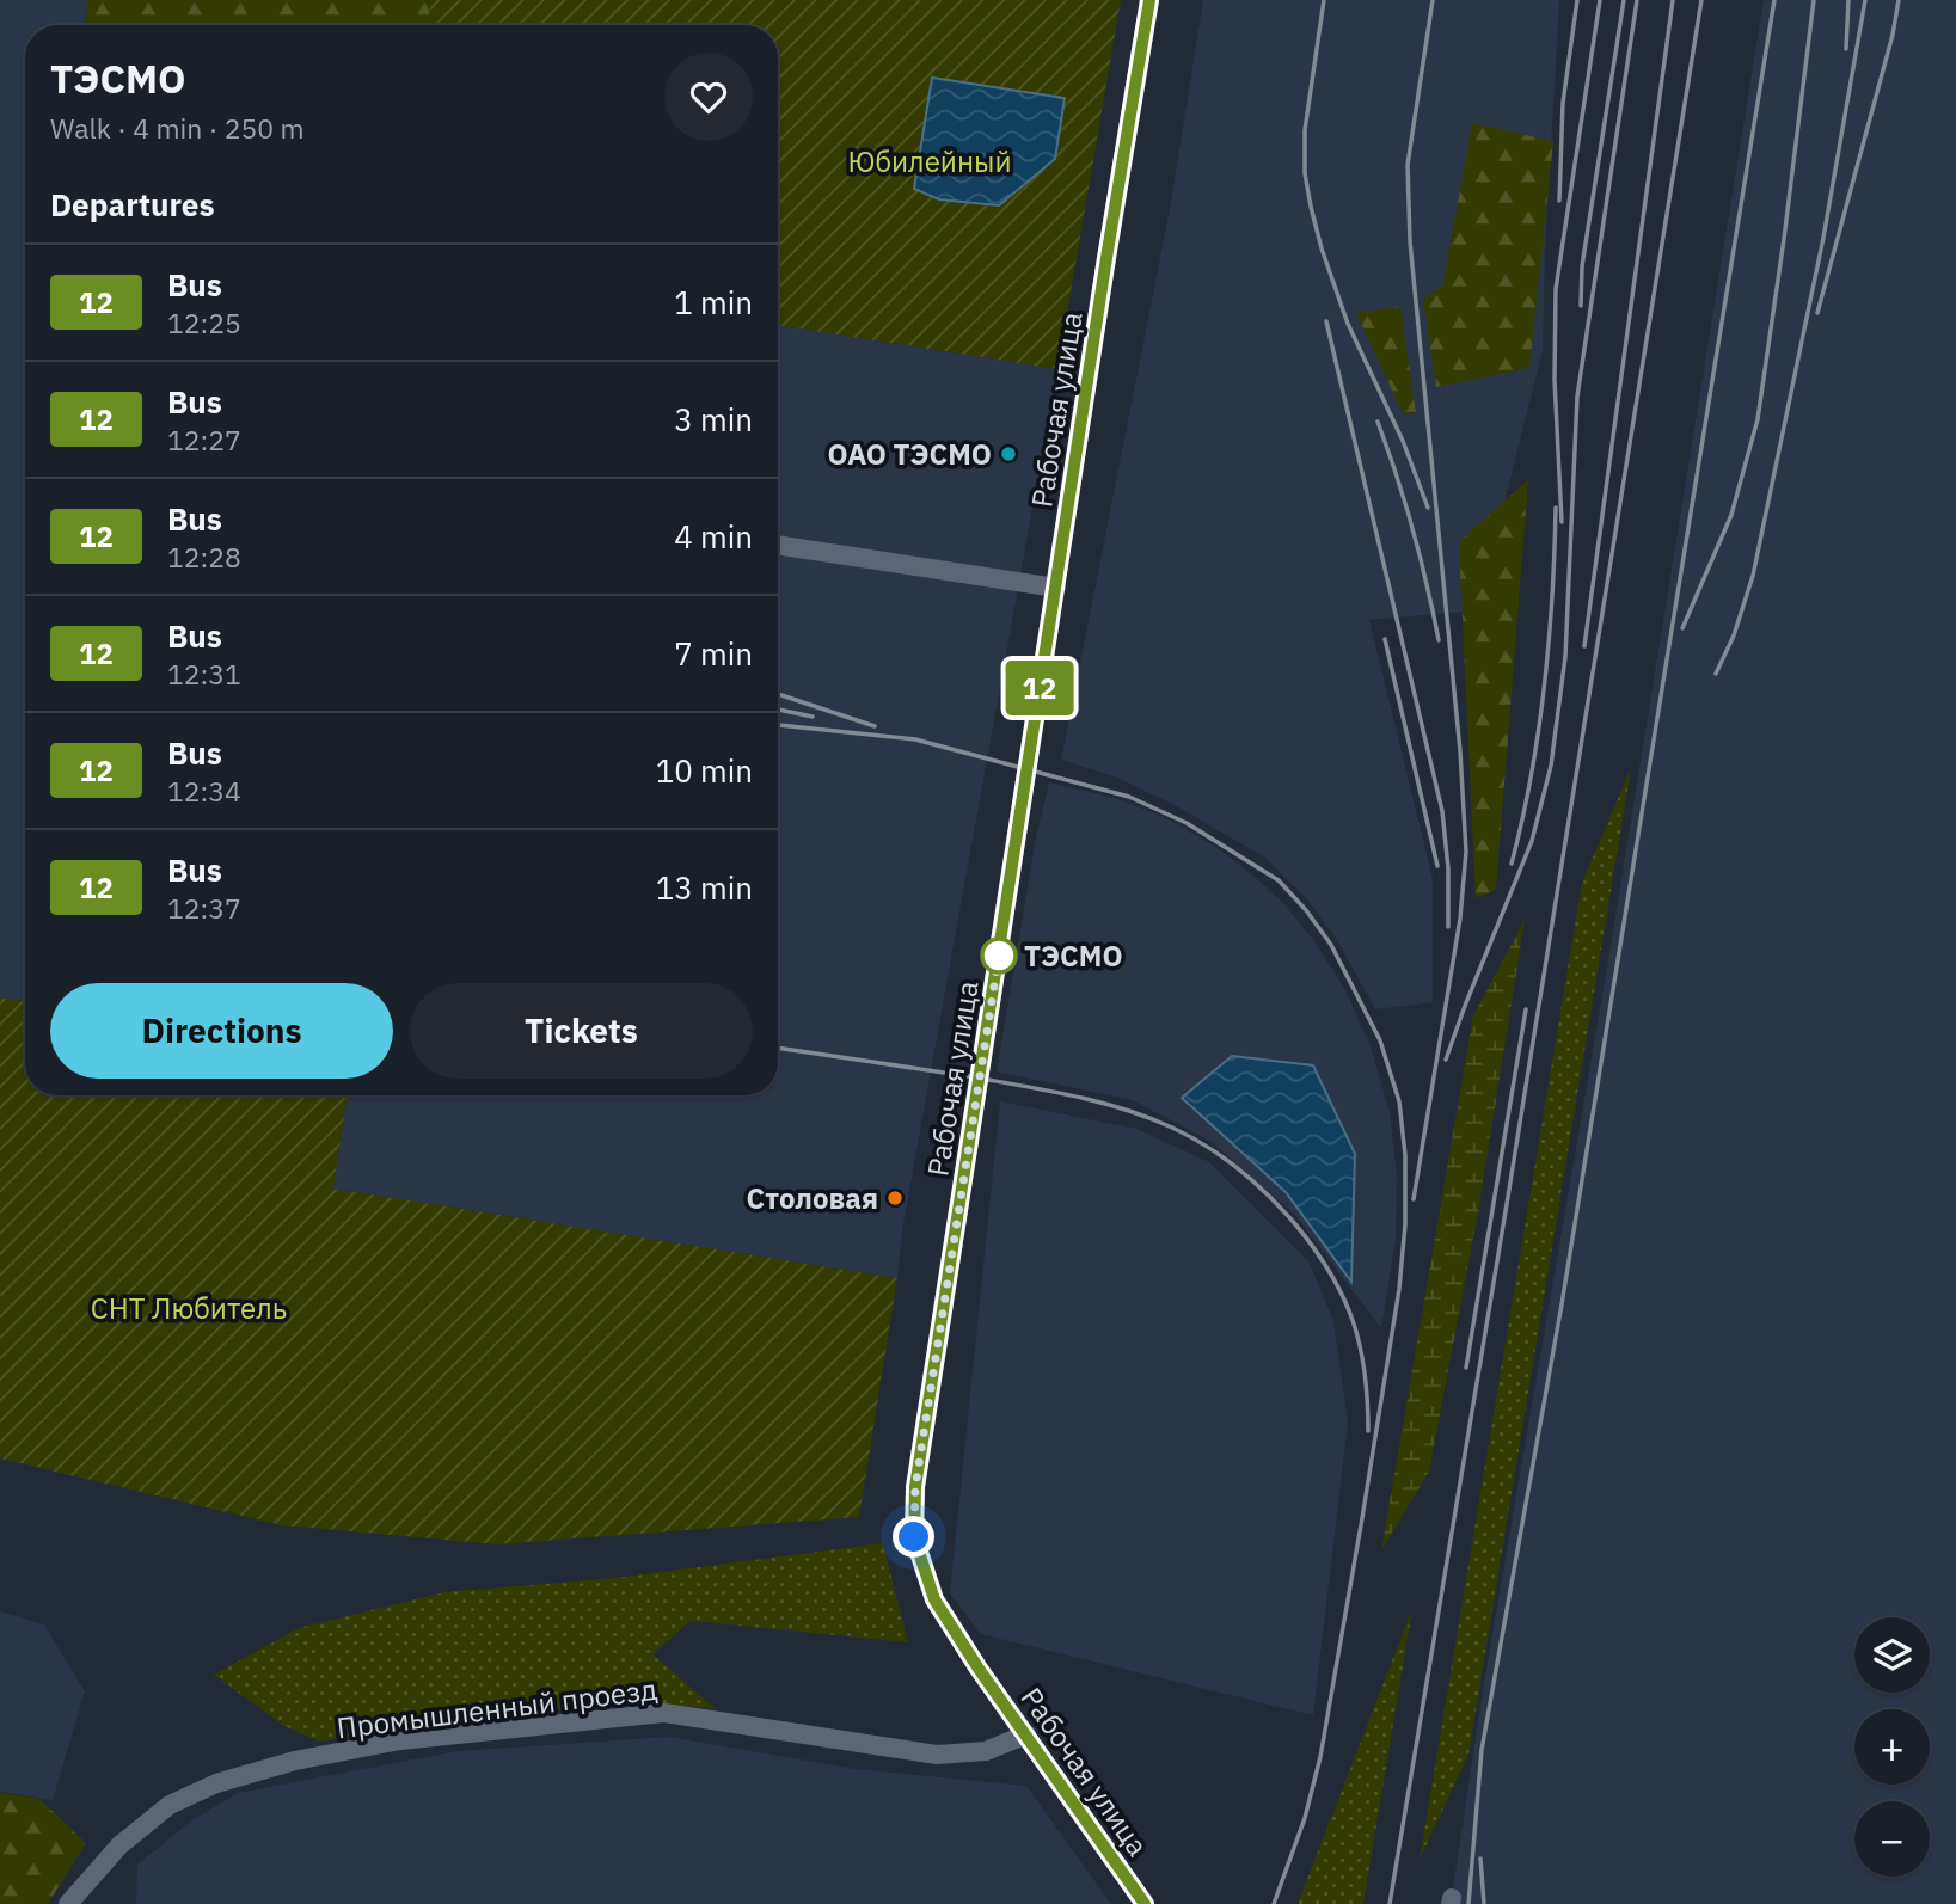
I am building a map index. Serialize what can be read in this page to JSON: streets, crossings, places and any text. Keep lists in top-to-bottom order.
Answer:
{
  "streets": {
    "street": ["Рабочая улица", "Промышленный проезд"]
  },
  "crossings": [
    ["Рабочая улица", "Промышленный проезд"]
  ],
  "parks": ["Юбилейный", "СНТ Любитель"],
  "places": ["ОАО ТЭСМО", "ТЭСМО", "Столовая"],
  "lines": ["bus line 12"],
  "page": {
    "on_map": "12",
    "heading": [
      ["ТЭСМО", "Walk · 4 min · 250 m"],
      "Departures"
    ],
    "list": [
      {
        "mark": "12",
        "name": "Bus",
        "note": "12:25",
        "value": "1 min"
      },
      {
        "mark": "12",
        "name": "Bus",
        "note": "12:27",
        "value": "3 min"
      },
      {
        "mark": "12",
        "name": "Bus",
        "note": "12:28",
        "value": "4 min"
      },
      {
        "mark": "12",
        "name": "Bus",
        "note": "12:31",
        "value": "7 min"
      },
      {
        "mark": "12",
        "name": "Bus",
        "note": "12:34",
        "value": "10 min"
      },
      {
        "mark": "12",
        "name": "Bus",
        "note": "12:37",
        "value": "13 min"
      }
    ],
    "buttons": ["Directions", "Tickets"],
    "map_buttons": ["+", "−"]
  }
}
